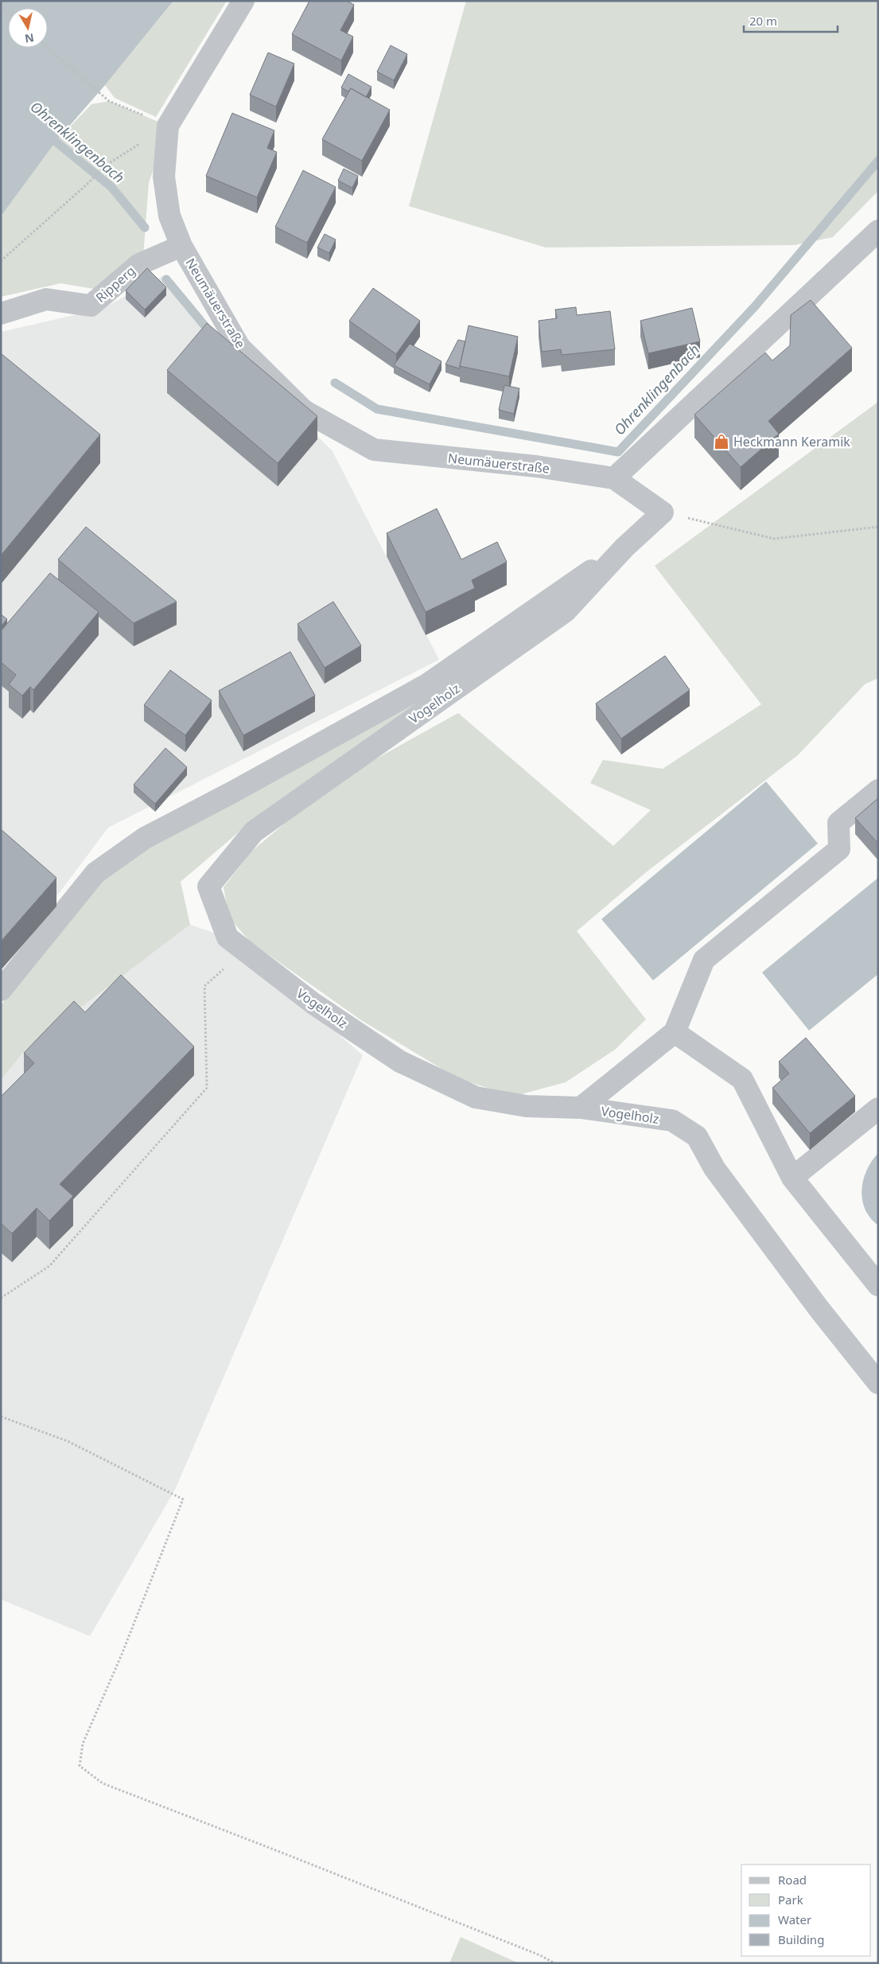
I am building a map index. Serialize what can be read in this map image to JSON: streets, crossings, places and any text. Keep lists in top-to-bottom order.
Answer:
{
  "streets": {
    "street": ["Ripperg", "Neumäuerstraße", "Vogelholz"]
  },
  "crossings": [
    ["Ripperg", "Neumäuerstraße"]
  ],
  "water": ["Ohrenklingenbach"],
  "places": {
    "shop": ["Heckmann Keramik"]
  },
  "legend": [
    "Road",
    "Park",
    "Water",
    "Building"
  ],
  "scale_bar": "20 m",
  "north": "bottom"
}
